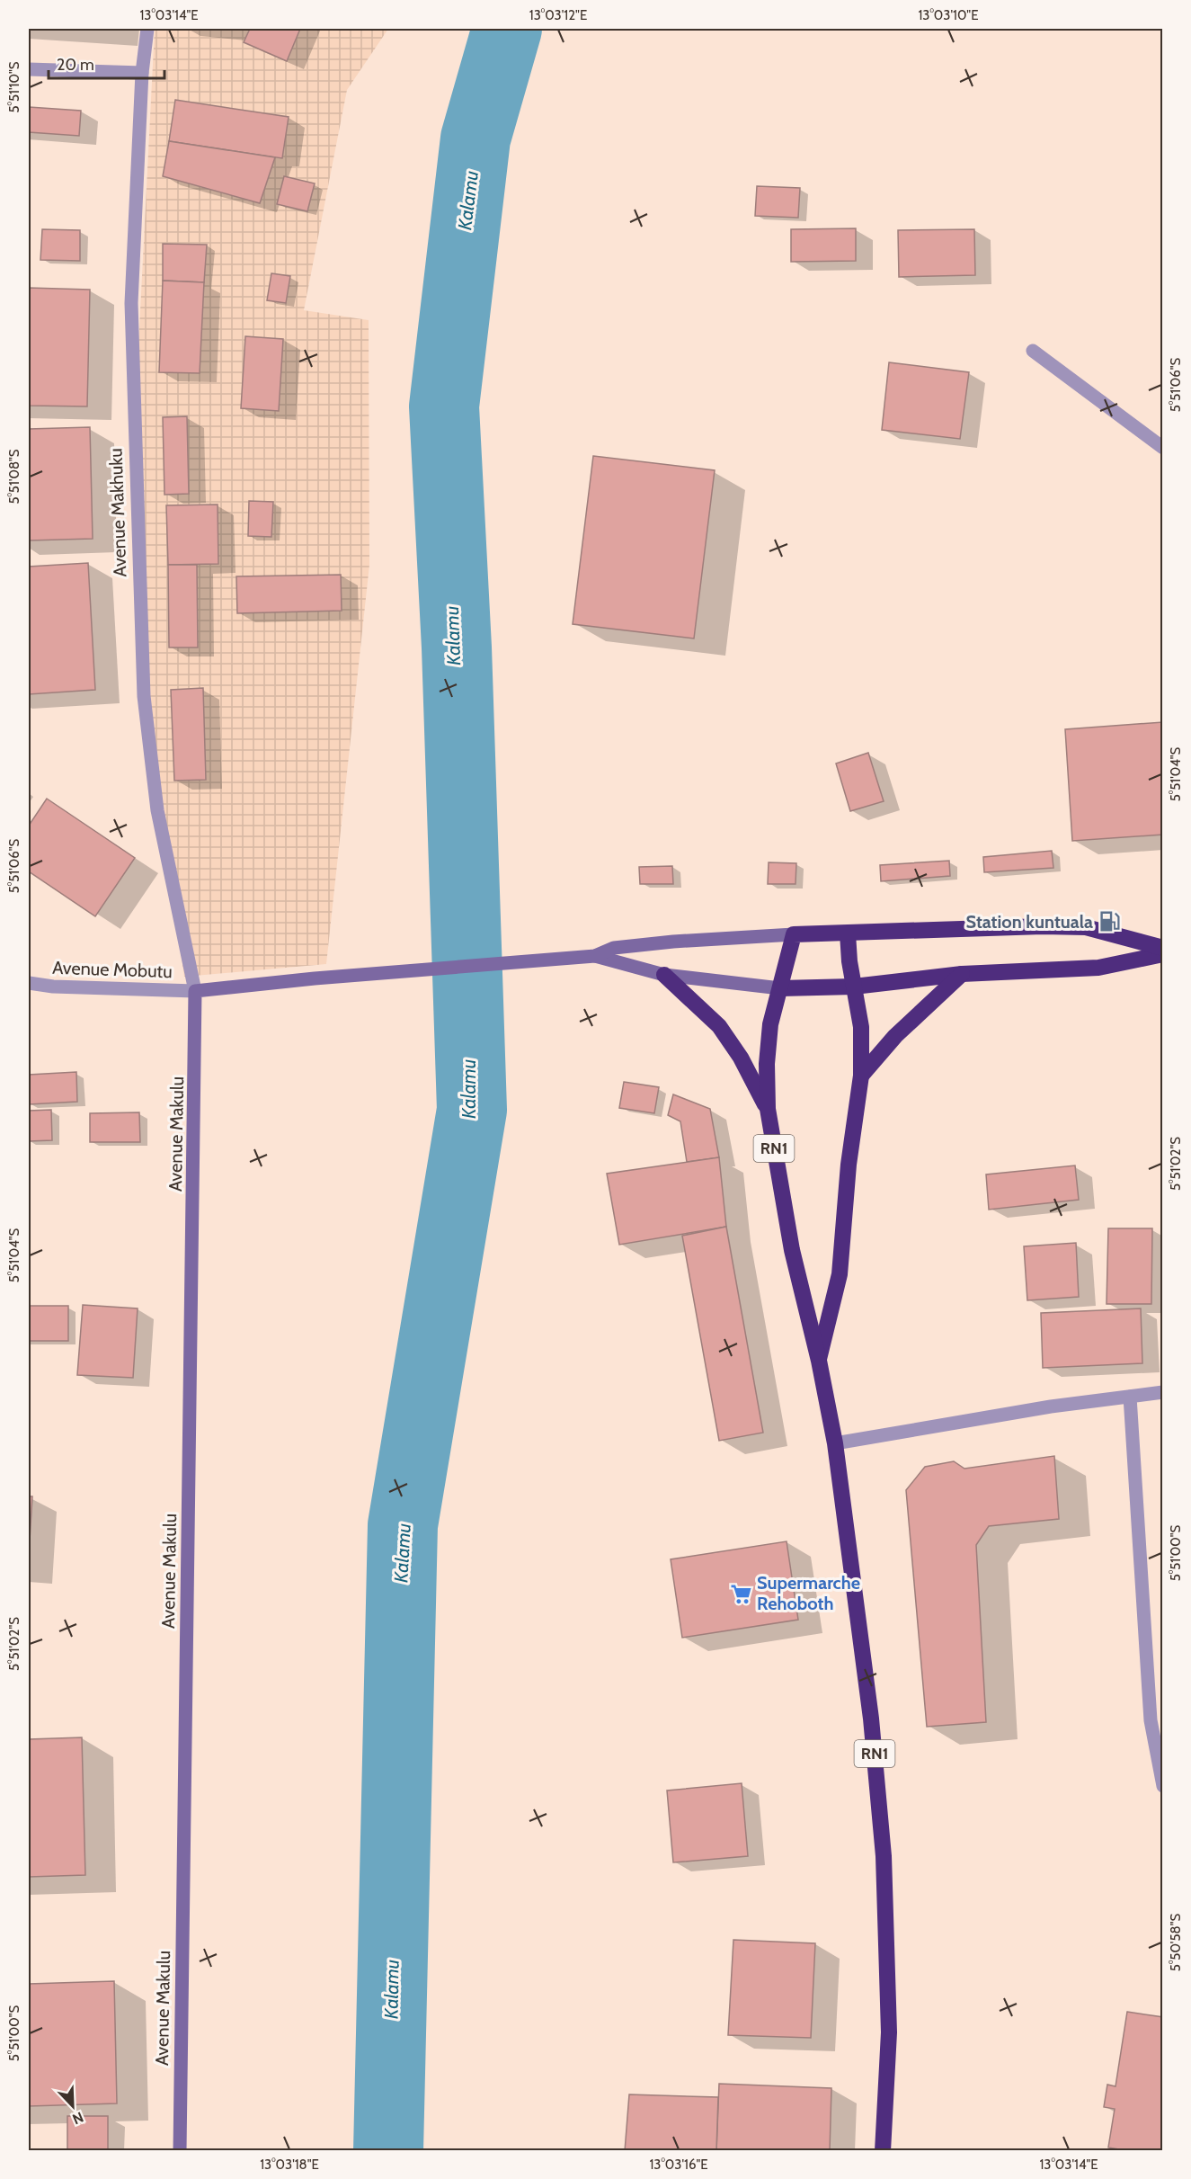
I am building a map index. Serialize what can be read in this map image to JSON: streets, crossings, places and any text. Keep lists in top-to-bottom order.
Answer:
{
  "streets": {
    "highway": ["RN1"],
    "main road": ["Avenue Makulu"],
    "street": ["Avenue Makhuku", "Avenue Mobutu"]
  },
  "crossings": [
    ["Avenue Makhuku", "Avenue Mobutu"],
    ["Avenue Makhuku", "Avenue Makulu"],
    ["Avenue Mobutu", "Avenue Makulu"]
  ],
  "water": ["Kalamu"],
  "places": {
    "fuel station": ["Station kuntuala"],
    "supermarket": ["Supermarche Rehoboth"]
  },
  "scale_bar": "20 m",
  "north": "bottom right",
  "coordinates": [
    "13°03'14\"E",
    "13°03'12\"E",
    "13°03'10\"E",
    "5°51'10\"S",
    "5°51'06\"S",
    "5°51'08\"S",
    "5°51'04\"S",
    "5°51'02\"S",
    "5°51'00\"S",
    "5°50'58\"S",
    "13°03'18\"E",
    "13°03'16\"E"
  ]
}
